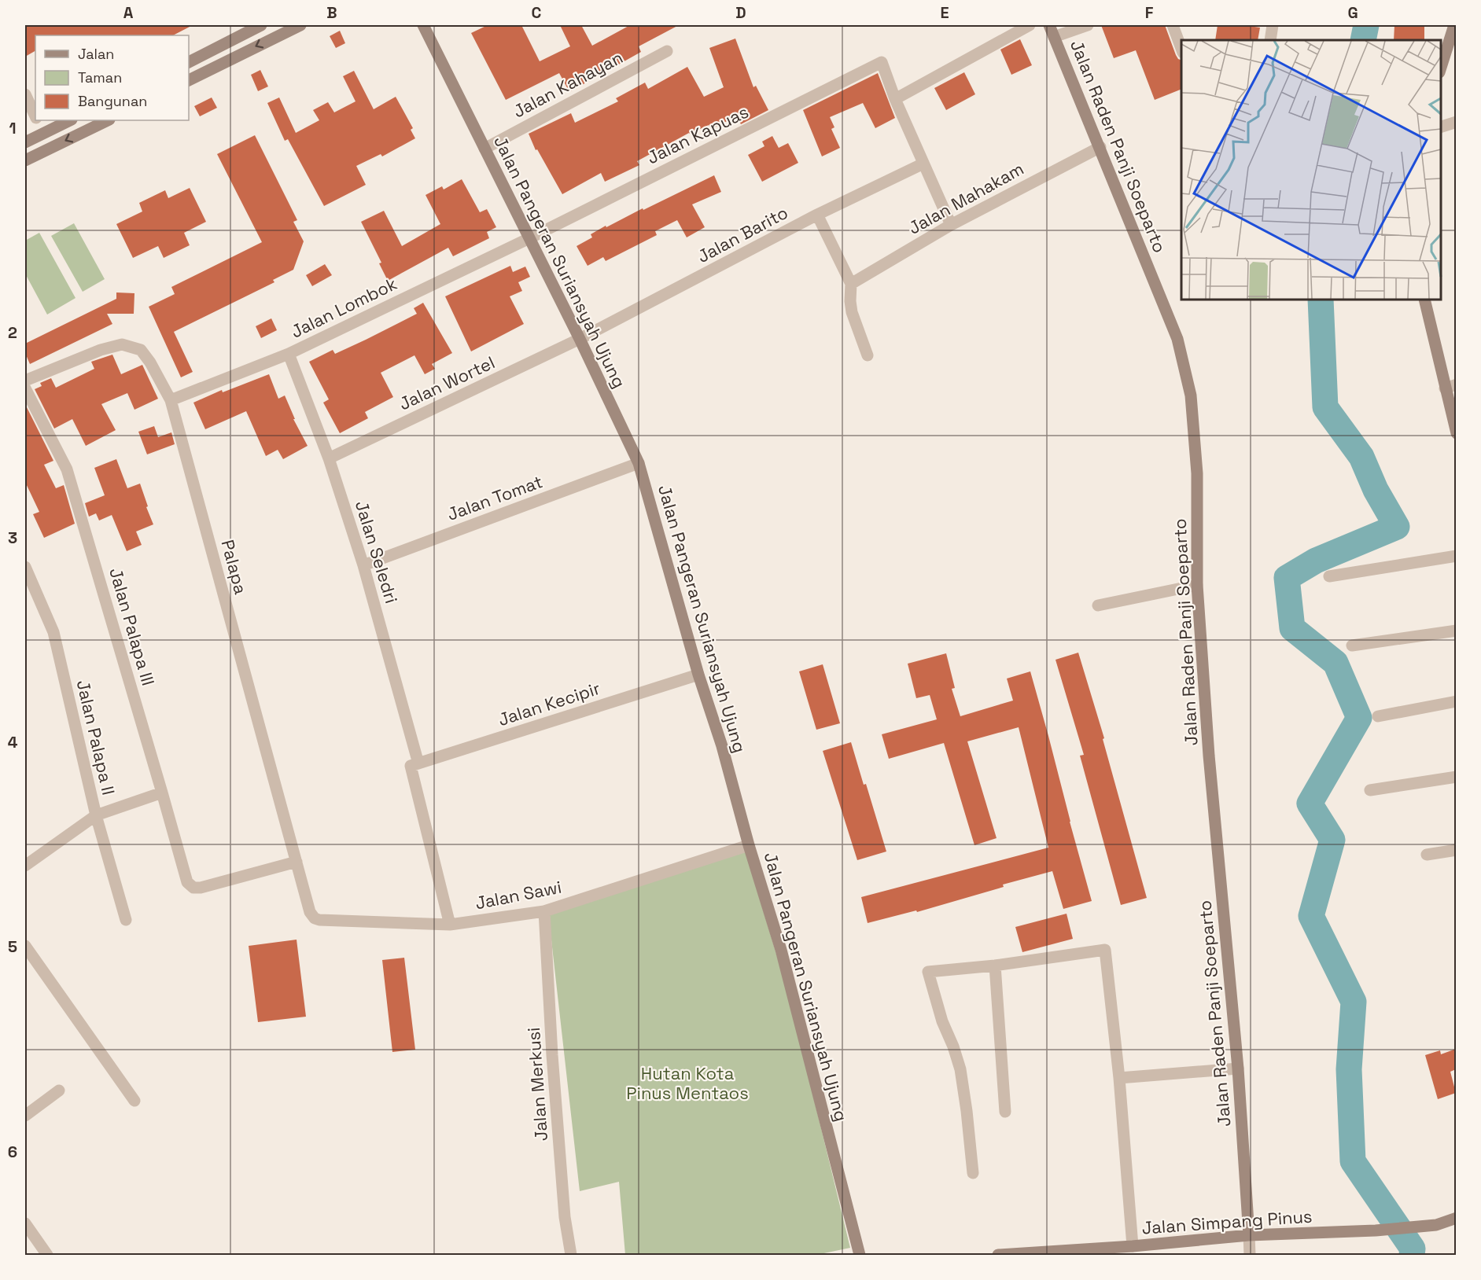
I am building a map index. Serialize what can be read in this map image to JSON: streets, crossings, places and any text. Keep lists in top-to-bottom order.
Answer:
{
  "streets": {
    "street": [
      "Jalan Kahayan",
      "Jalan Kapuas",
      "Jalan Raden Panji Soeparto",
      "Jalan Mahakam",
      "Jalan Barito",
      "Jalan Pangeran Suriansyah Ujung",
      "Jalan Lombok",
      "Jalan Wortel",
      "Jalan Tomat",
      "Jalan Seledri",
      "Palapa",
      "Jalan Palapa III",
      "Jalan Kecipir",
      "Jalan Palapa II",
      "Jalan Sawi",
      "Jalan Merkusi",
      "Jalan Simpang Pinus"
    ]
  },
  "crossings": [
    ["Jalan Kahayan", "Jalan Pangeran Suriansyah Ujung"],
    ["Jalan Kapuas", "Jalan Pangeran Suriansyah Ujung"],
    ["Jalan Kapuas", "Jalan Lombok"],
    ["Jalan Raden Panji Soeparto", "Jalan Mahakam"],
    ["Jalan Raden Panji Soeparto", "Jalan Simpang Pinus"],
    ["Jalan Barito", "Jalan Pangeran Suriansyah Ujung"],
    ["Jalan Barito", "Jalan Wortel"],
    ["Jalan Pangeran Suriansyah Ujung", "Jalan Lombok"],
    ["Jalan Pangeran Suriansyah Ujung", "Jalan Wortel"],
    ["Jalan Pangeran Suriansyah Ujung", "Jalan Tomat"],
    ["Jalan Pangeran Suriansyah Ujung", "Jalan Kecipir"],
    ["Jalan Pangeran Suriansyah Ujung", "Jalan Sawi"],
    ["Jalan Lombok", "Jalan Seledri"],
    ["Jalan Lombok", "Palapa"],
    ["Jalan Wortel", "Jalan Seledri"],
    ["Jalan Tomat", "Jalan Seledri"],
    ["Jalan Seledri", "Jalan Kecipir"],
    ["Jalan Seledri", "Jalan Sawi"],
    ["Palapa", "Jalan Palapa III"],
    ["Palapa", "Jalan Sawi"],
    ["Jalan Sawi", "Jalan Merkusi"]
  ],
  "parks": ["Hutan Kota Pinus Mentaos"],
  "legend": ["Jalan", "Taman", "Bangunan"],
  "grid": {
    "columns": [
      "A",
      "B",
      "C",
      "D",
      "E",
      "F",
      "G"
    ],
    "rows": [
      "1",
      "2",
      "3",
      "4",
      "5",
      "6"
    ]
  }
}
